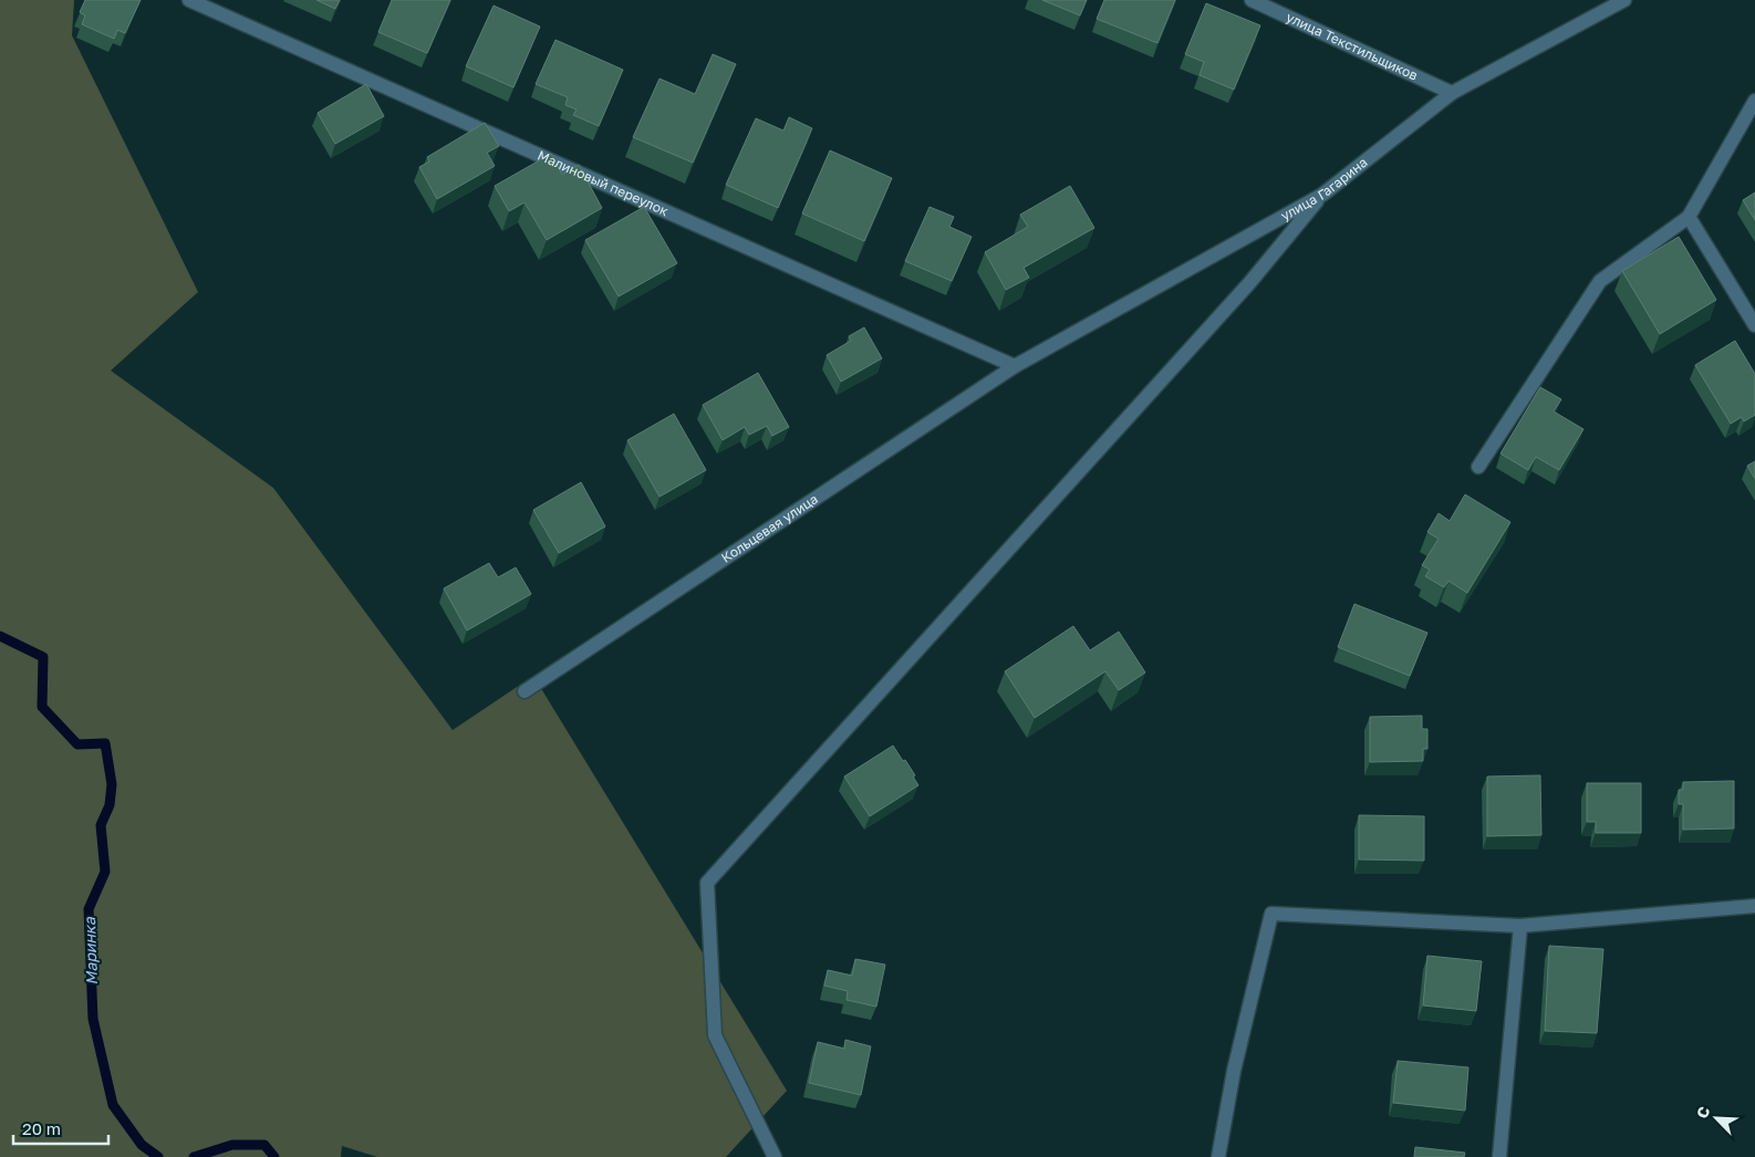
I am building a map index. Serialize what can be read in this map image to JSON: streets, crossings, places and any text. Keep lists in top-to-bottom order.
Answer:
{
  "streets": {
    "street": [
      "улица Текстильщиков",
      "Малиновый переулок",
      "улица Гагарина",
      "Кольцевая улица"
    ]
  },
  "crossings": [
    ["улица Текстильщиков", "улица Гагарина"],
    ["Малиновый переулок", "улица Гагарина"],
    ["Малиновый переулок", "Кольцевая улица"],
    ["улица Гагарина", "Кольцевая улица"]
  ],
  "water": ["Маринка"],
  "scale_bar": "20 m",
  "north": "top left"
}
